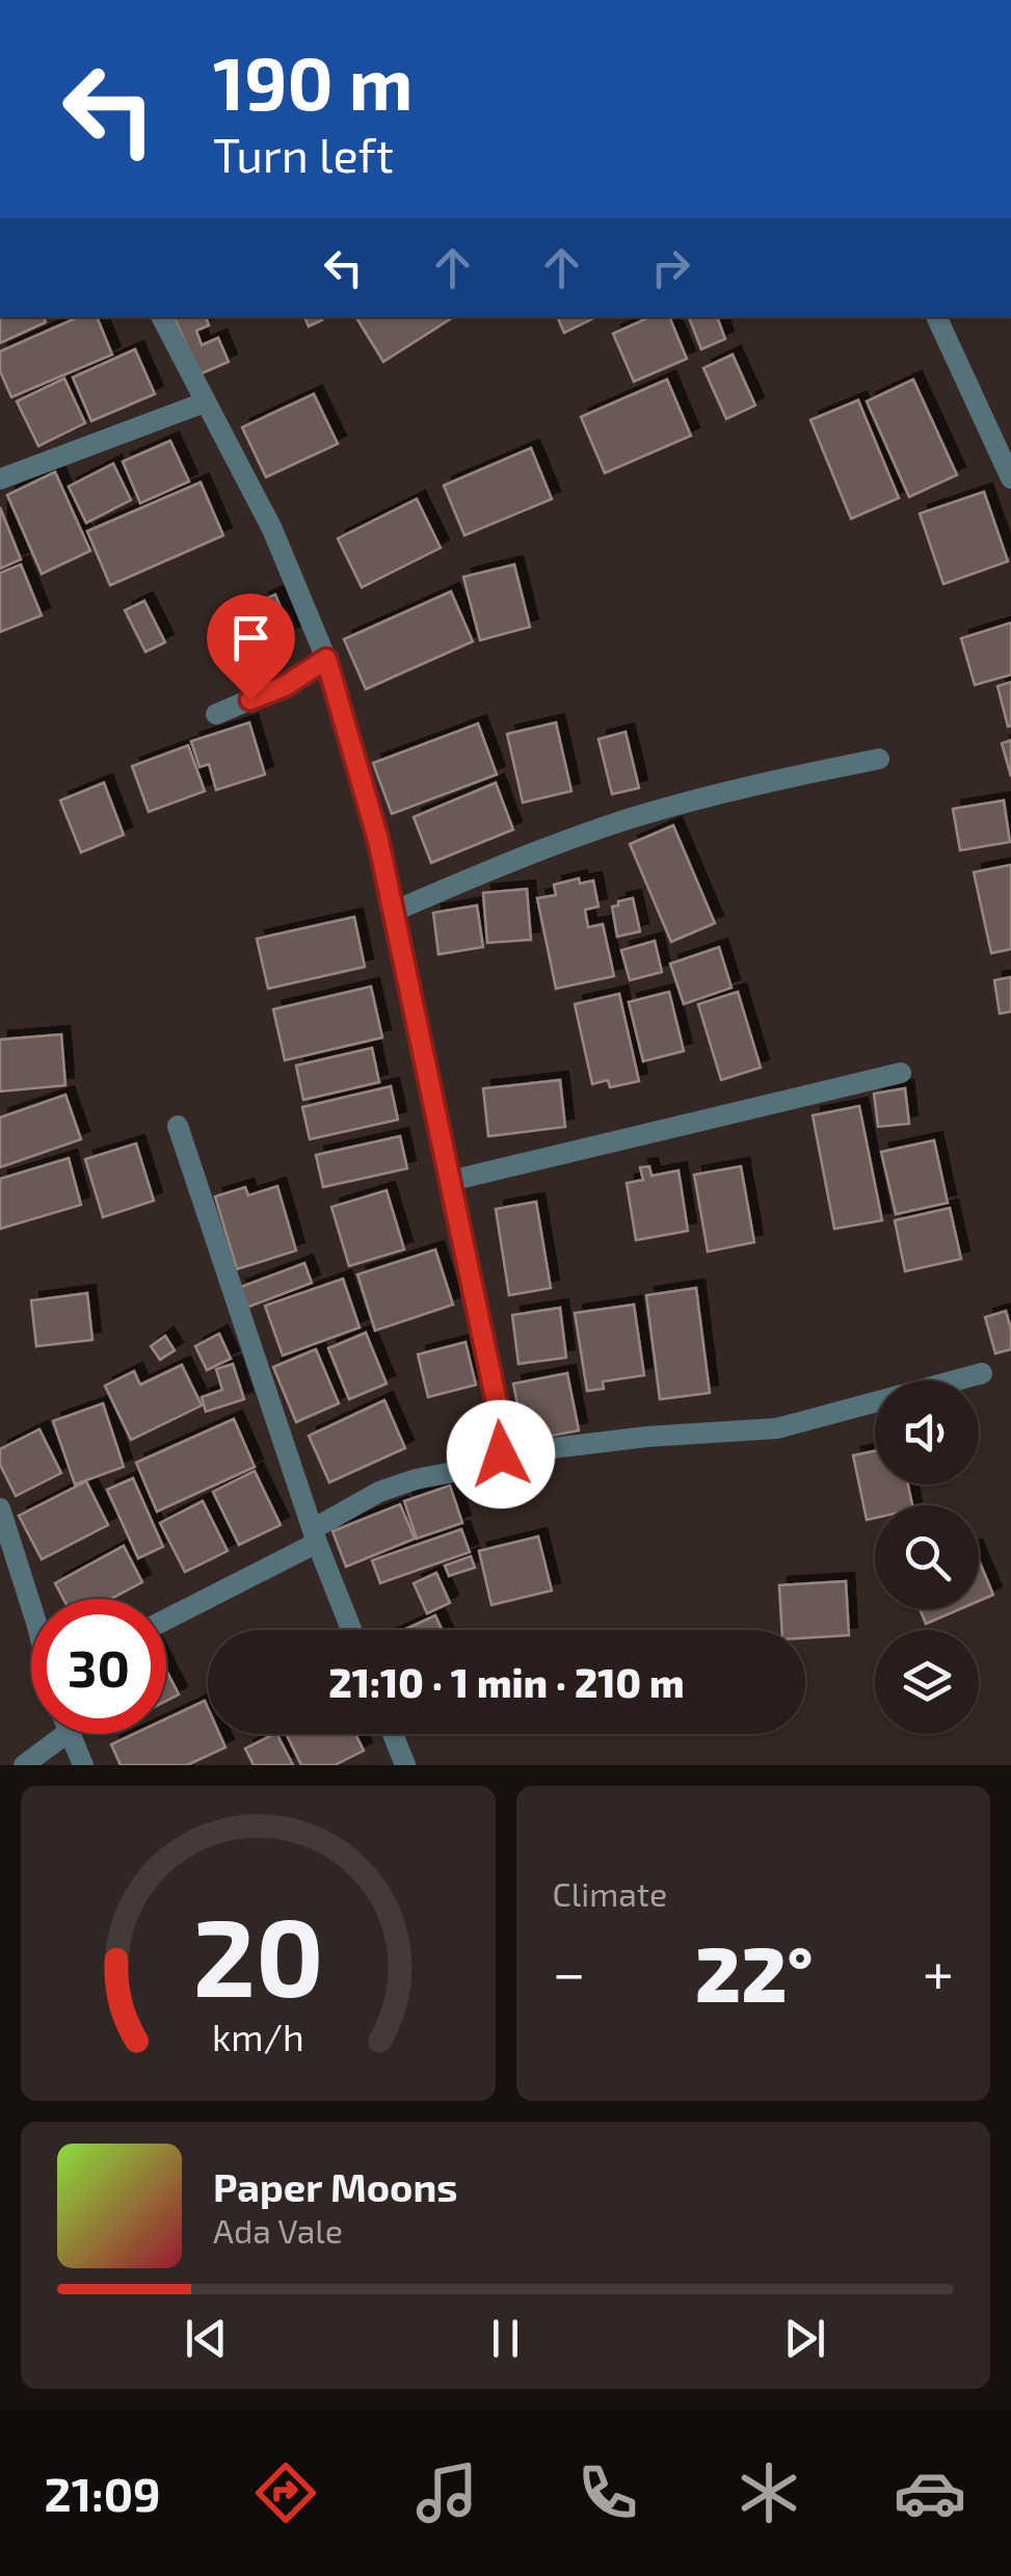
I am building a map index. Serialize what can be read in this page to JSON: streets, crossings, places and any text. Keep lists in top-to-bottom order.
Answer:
{
  "page": {
    "turn": ["190 m", "Turn left"],
    "limit": "30",
    "trip": "21:10 · 1 min · 210 m",
    "tile": "Climate",
    "heat": ["−", "22°", "+"],
    "song": ["Paper Moons", "Ada Vale"],
    "tabs": "21:09",
    "gauge": ["20", "km/h"]
  }
}
